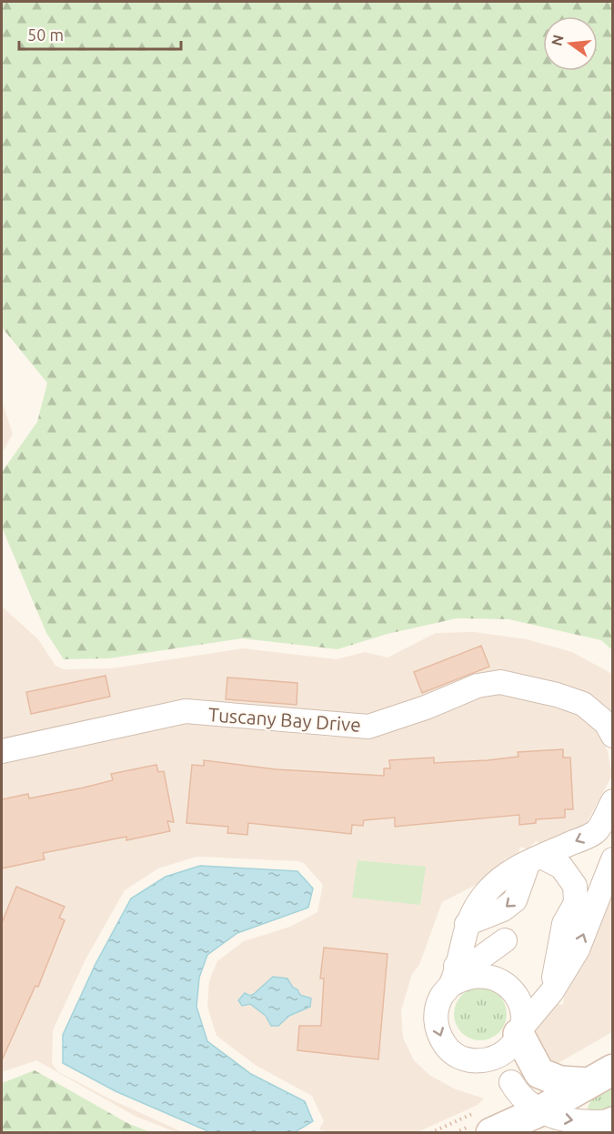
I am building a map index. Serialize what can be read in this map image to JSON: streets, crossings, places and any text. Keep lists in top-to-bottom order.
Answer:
{
  "streets": {
    "street": ["Tuscany Bay Drive"]
  },
  "scale_bar": "50 m",
  "north": "left"
}
